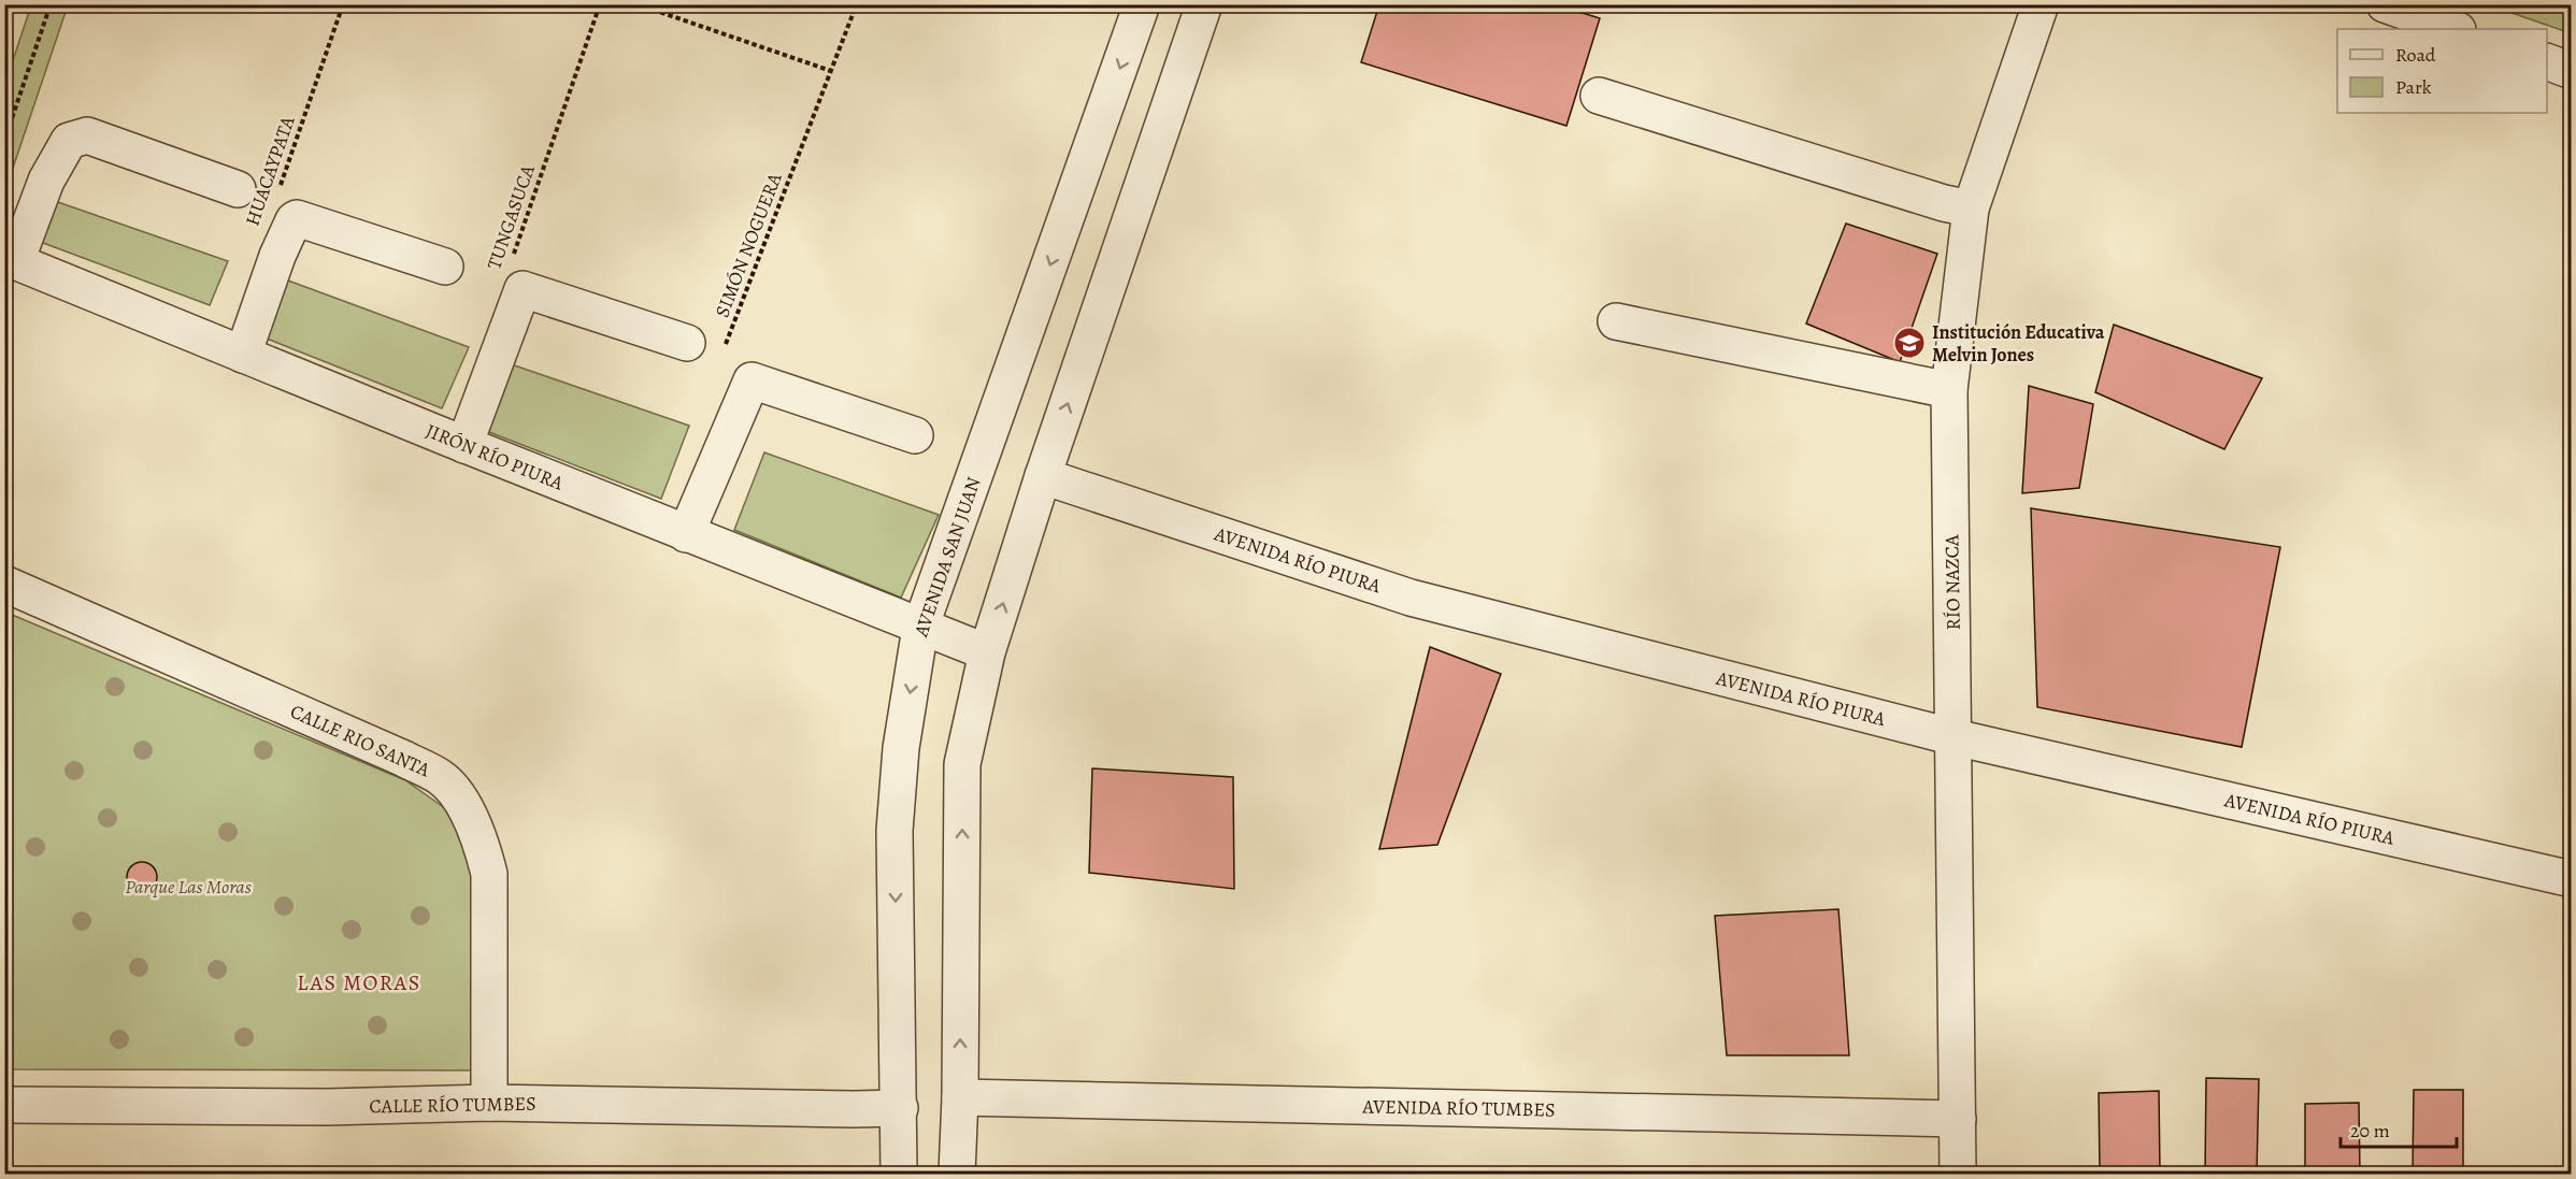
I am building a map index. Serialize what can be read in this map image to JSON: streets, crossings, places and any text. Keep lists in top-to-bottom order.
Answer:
{
  "streets": {
    "street": [
      "JIRÓN RÍO PIURA",
      "AVENIDA SAN JUAN",
      "AVENIDA RÍO PIURA",
      "RÍO NAZCA",
      "CALLE RIO SANTA",
      "CALLE RÍO TUMBES",
      "AVENIDA RÍO TUMBES"
    ],
    "path": ["HUACAYPATA", "TUNGASUCA", "SIMÓN NOGUERA"]
  },
  "crossings": [
    ["JIRÓN RÍO PIURA", "AVENIDA SAN JUAN"],
    ["AVENIDA SAN JUAN", "CALLE RÍO TUMBES"],
    ["AVENIDA RÍO PIURA", "RÍO NAZCA"],
    ["RÍO NAZCA", "AVENIDA RÍO TUMBES"],
    ["CALLE RIO SANTA", "CALLE RÍO TUMBES"]
  ],
  "districts": ["LAS MORAS"],
  "parks": ["Parque Las Moras"],
  "places": {
    "school or university": ["Institución Educativa Melvin Jones"]
  },
  "legend": ["Road", "Park"],
  "scale_bar": "20 m"
}
